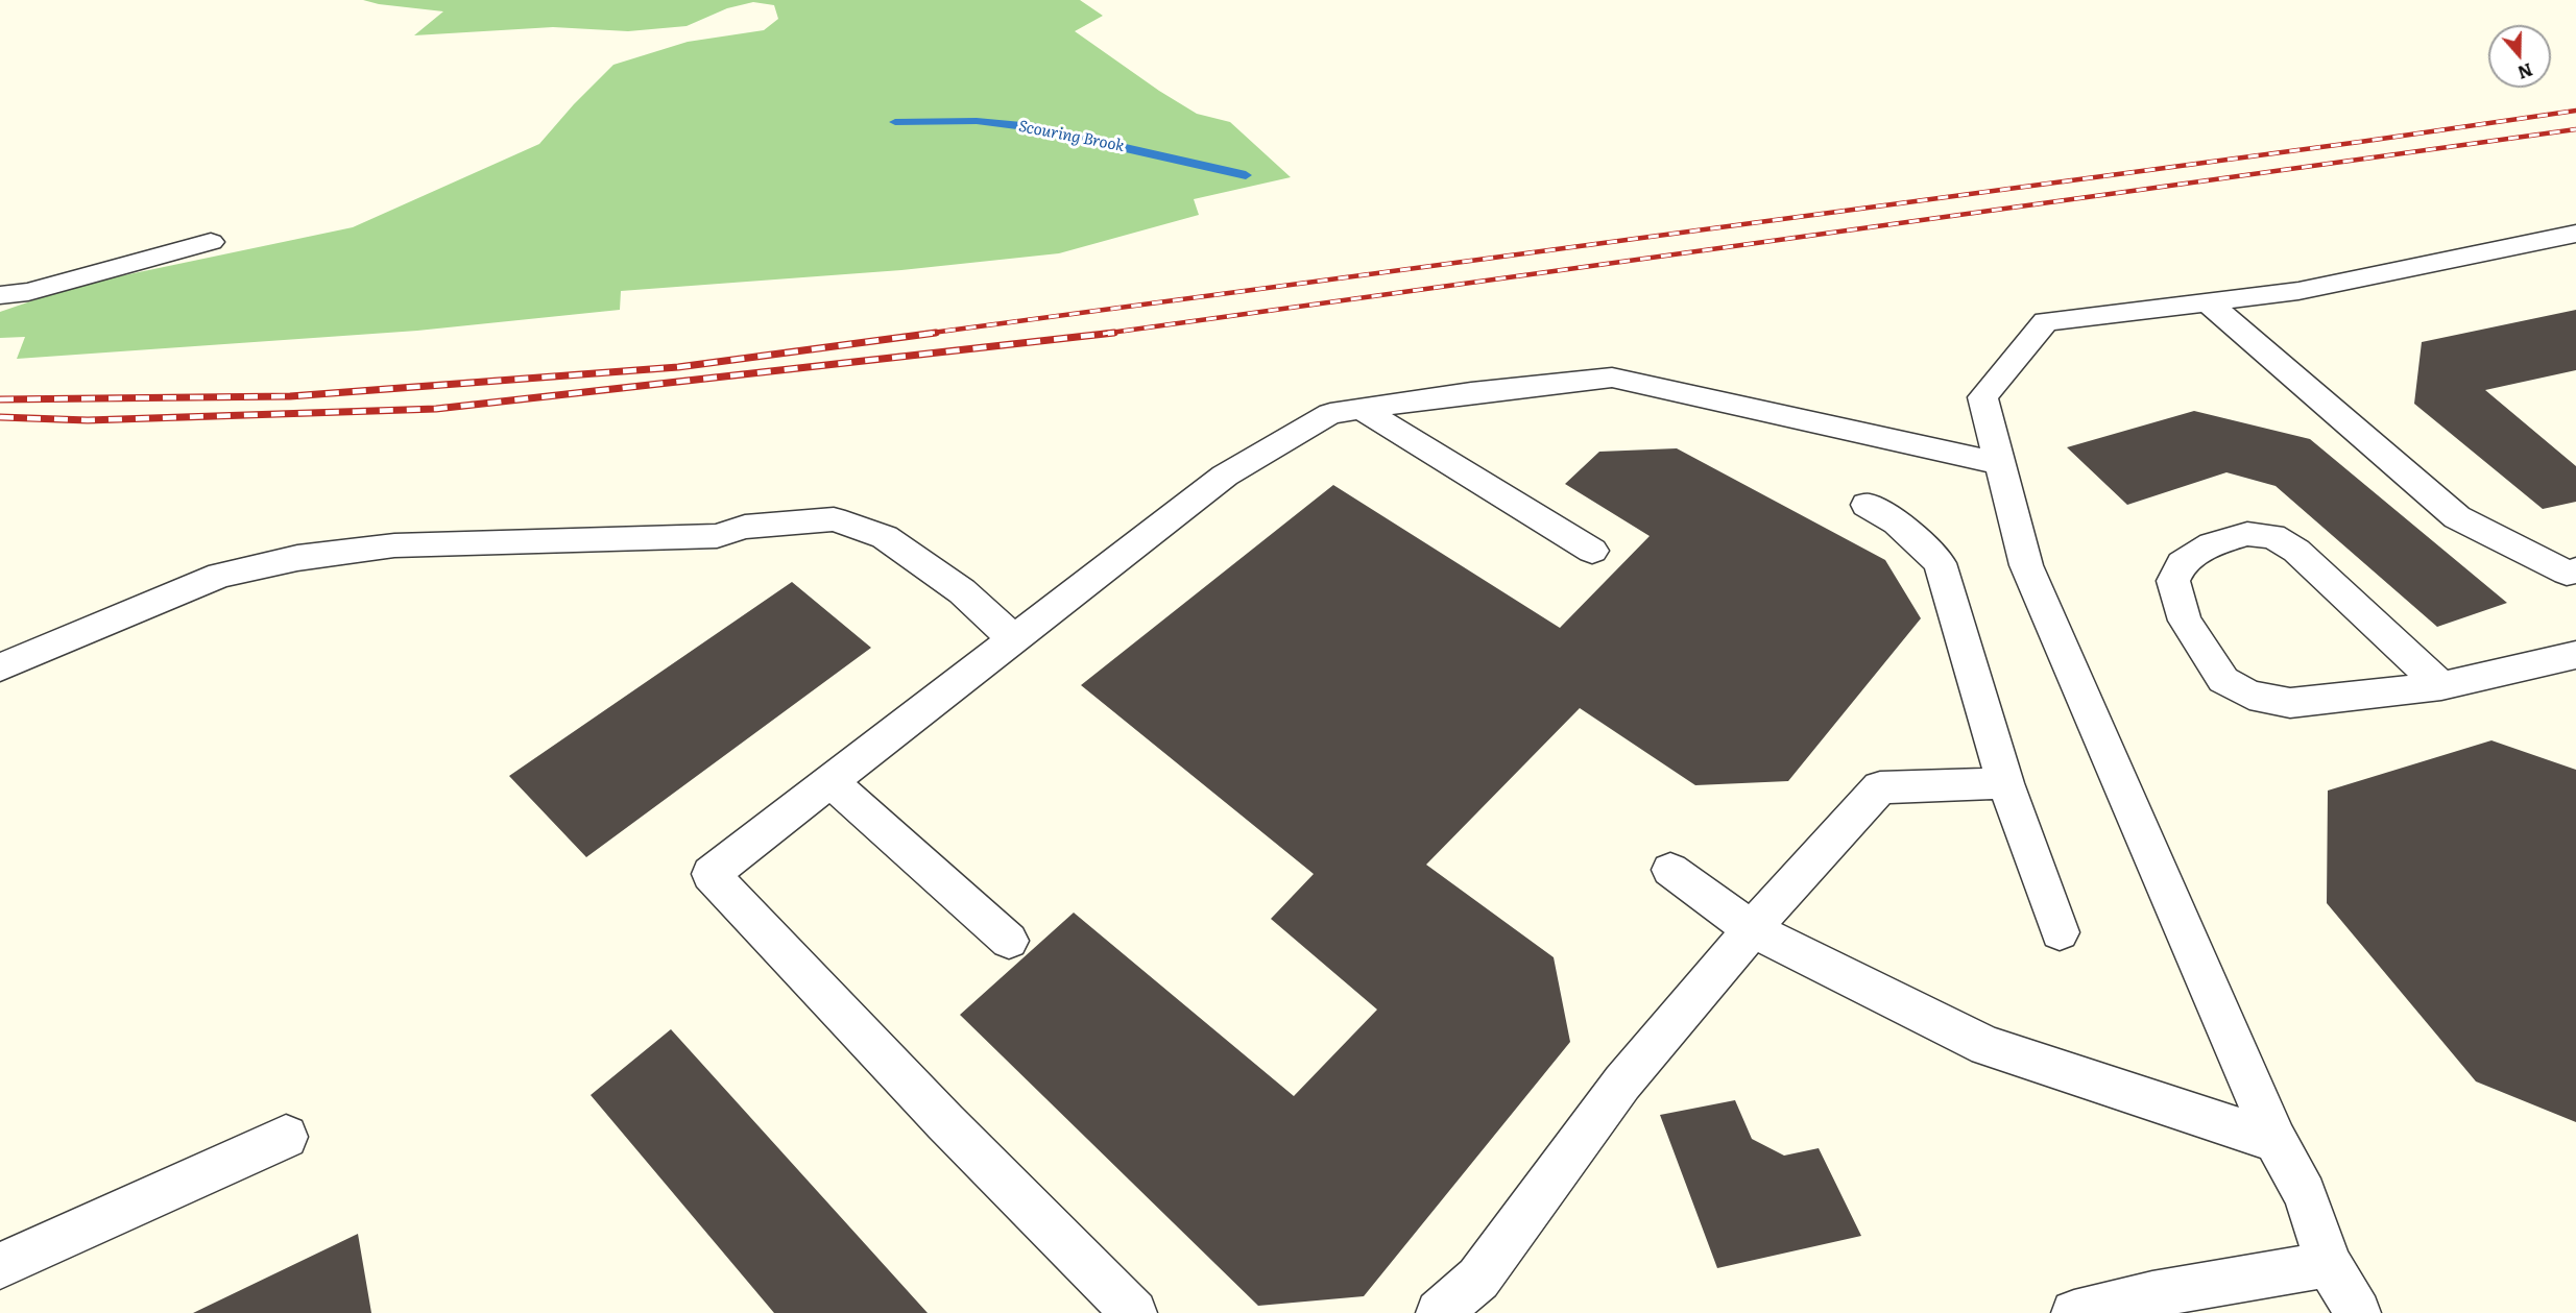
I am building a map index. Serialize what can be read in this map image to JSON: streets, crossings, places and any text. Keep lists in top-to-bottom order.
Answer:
{
  "water": ["Scouring Brook"],
  "north": "bottom"
}
